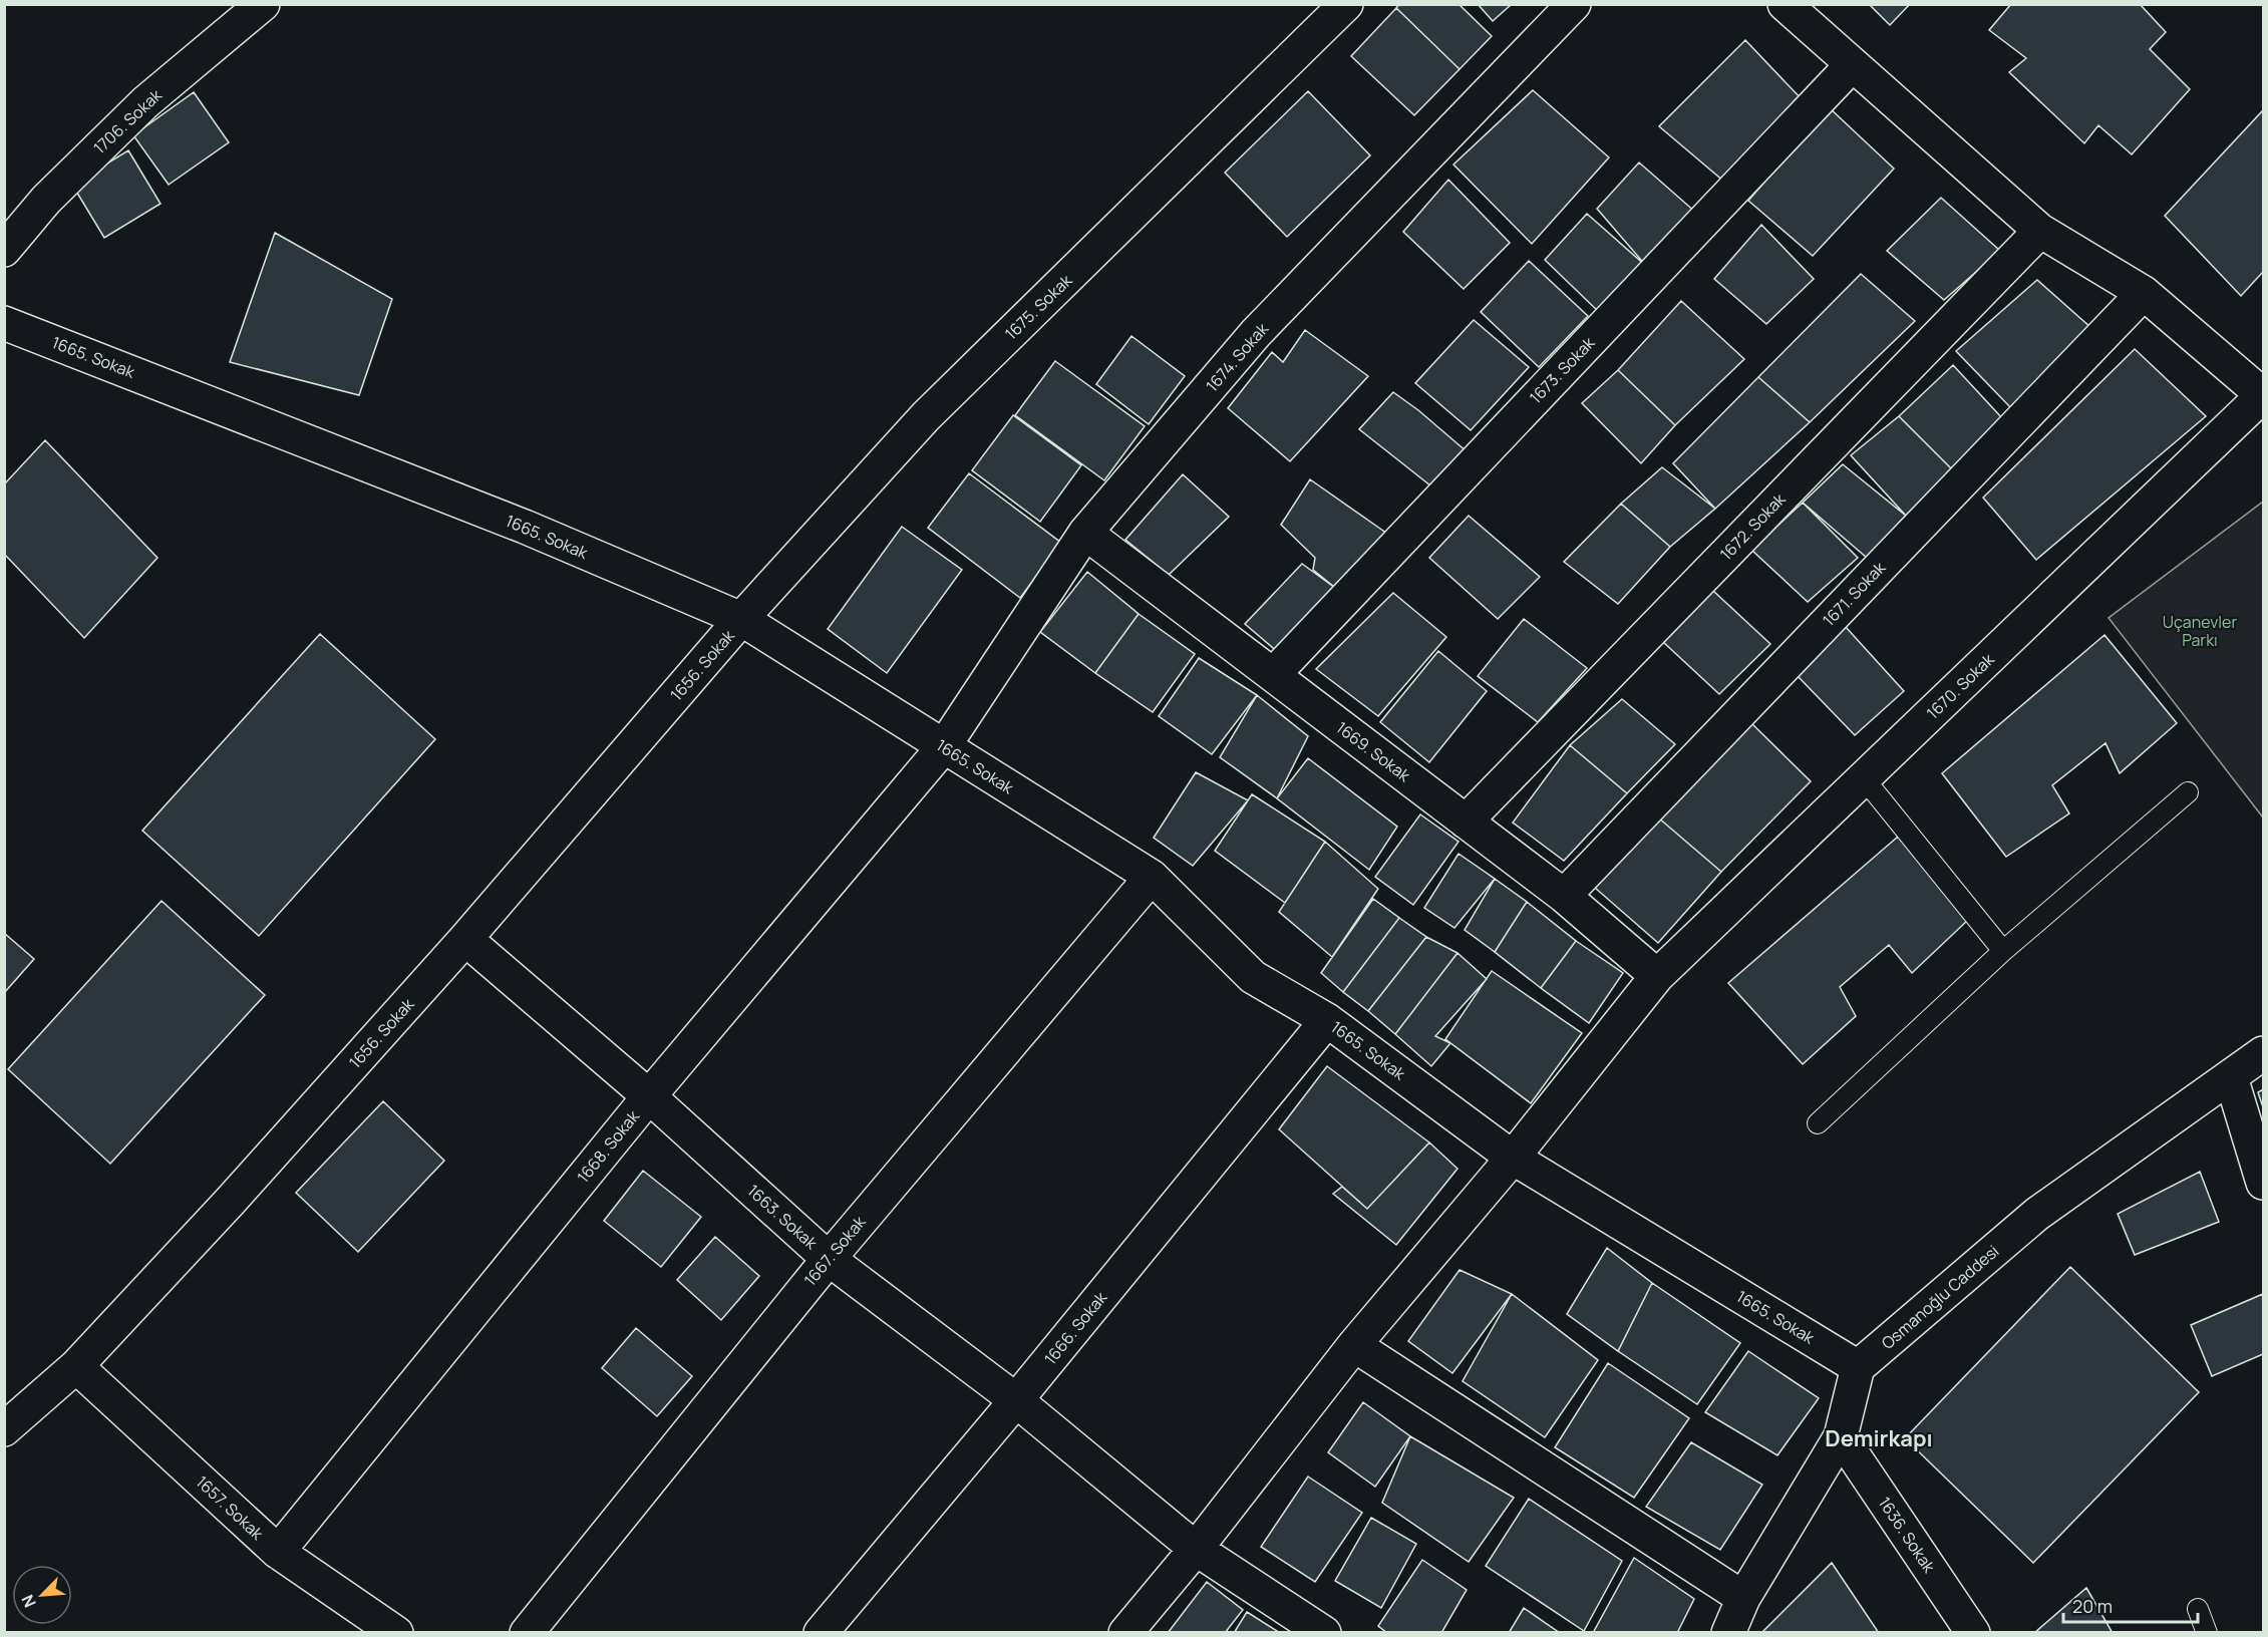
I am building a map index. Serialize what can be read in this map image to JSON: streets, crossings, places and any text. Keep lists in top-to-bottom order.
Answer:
{
  "streets": {
    "street": [
      "1706. Sokak",
      "1675. Sokak",
      "1665. Sokak",
      "1674. Sokak",
      "1673. Sokak",
      "1672. Sokak",
      "1671. Sokak",
      "1656. Sokak",
      "1670. Sokak",
      "1669. Sokak",
      "1668. Sokak",
      "1663. Sokak",
      "1667. Sokak",
      "Osmanoğlu Caddesi",
      "1666. Sokak",
      "1657. Sokak",
      "1636. Sokak"
    ]
  },
  "crossings": [
    ["1675. Sokak", "1665. Sokak"],
    ["1675. Sokak", "1656. Sokak"],
    ["1665. Sokak", "1674. Sokak"],
    ["1665. Sokak", "1656. Sokak"],
    ["1665. Sokak", "1670. Sokak"],
    ["1665. Sokak", "1668. Sokak"],
    ["1665. Sokak", "1667. Sokak"],
    ["1665. Sokak", "Osmanoğlu Caddesi"],
    ["1665. Sokak", "1666. Sokak"],
    ["1674. Sokak", "1669. Sokak"],
    ["1674. Sokak", "1668. Sokak"],
    ["1673. Sokak", "1669. Sokak"],
    ["1672. Sokak", "1669. Sokak"],
    ["1671. Sokak", "1669. Sokak"],
    ["1656. Sokak", "1663. Sokak"],
    ["1656. Sokak", "1657. Sokak"],
    ["1670. Sokak", "1669. Sokak"],
    ["1670. Sokak", "1663. Sokak"],
    ["1668. Sokak", "1663. Sokak"],
    ["1668. Sokak", "1657. Sokak"],
    ["1663. Sokak", "1667. Sokak"],
    ["1663. Sokak", "1666. Sokak"]
  ],
  "districts": ["Demirkapı"],
  "parks": ["Uçanevler Parkı"],
  "scale_bar": "20 m",
  "north": "bottom left"
}
